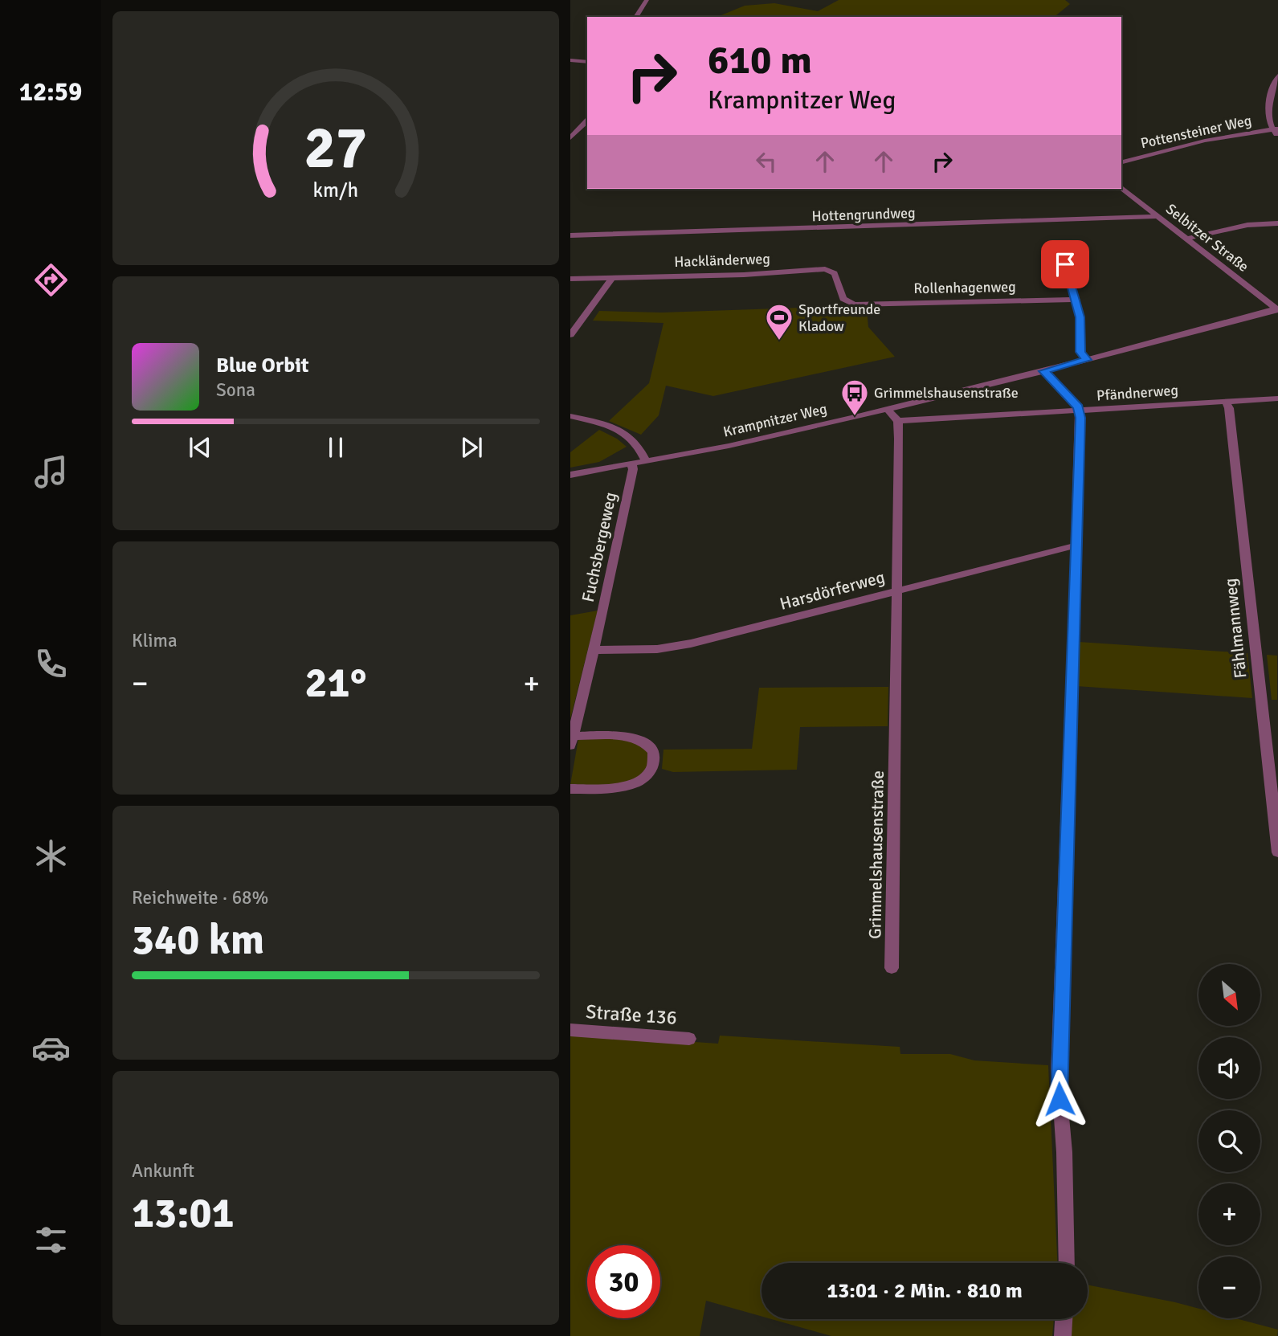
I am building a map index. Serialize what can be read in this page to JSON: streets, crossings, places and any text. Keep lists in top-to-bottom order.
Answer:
{
  "streets": {
    "street": [
      "Pottensteiner Weg",
      "Hottengrundweg",
      "Selbitzer Straße",
      "Hackländerweg",
      "Rollenhagenweg",
      "Pfändnerweg",
      "Krampnitzer Weg",
      "Fuchsbergeweg",
      "Harsdörferweg",
      "Fählmannweg",
      "Grimmelshausenstraße",
      "Straße 136"
    ]
  },
  "crossings": [
    ["Hottengrundweg", "Selbitzer Straße"],
    ["Selbitzer Straße", "Krampnitzer Weg"],
    ["Hackländerweg", "Rollenhagenweg"],
    ["Pfändnerweg", "Fählmannweg"],
    ["Pfändnerweg", "Grimmelshausenstraße"],
    ["Krampnitzer Weg", "Fuchsbergeweg"],
    ["Fuchsbergeweg", "Harsdörferweg"],
    ["Harsdörferweg", "Grimmelshausenstraße"]
  ],
  "places": {
    "sports": ["Sportfreunde Kladow"],
    "bus stop": ["Grimmelshausenstraße"]
  },
  "north": "bottom right",
  "page": {
    "tabs": "12:59",
    "turn": ["610 m", "Krampnitzer Weg"],
    "song": ["Blue Orbit", "Sona"],
    "tile": [
      "Klima",
      ["Reichweite · 68%", "340 km"],
      ["Ankunft", "13:01"]
    ],
    "heat": ["−", "21°", "+"],
    "map_buttons": ["+", "−"],
    "limit": "30",
    "trip": "13:01 · 2 Min. · 810 m",
    "gauge": ["27", "km/h"]
  }
}
